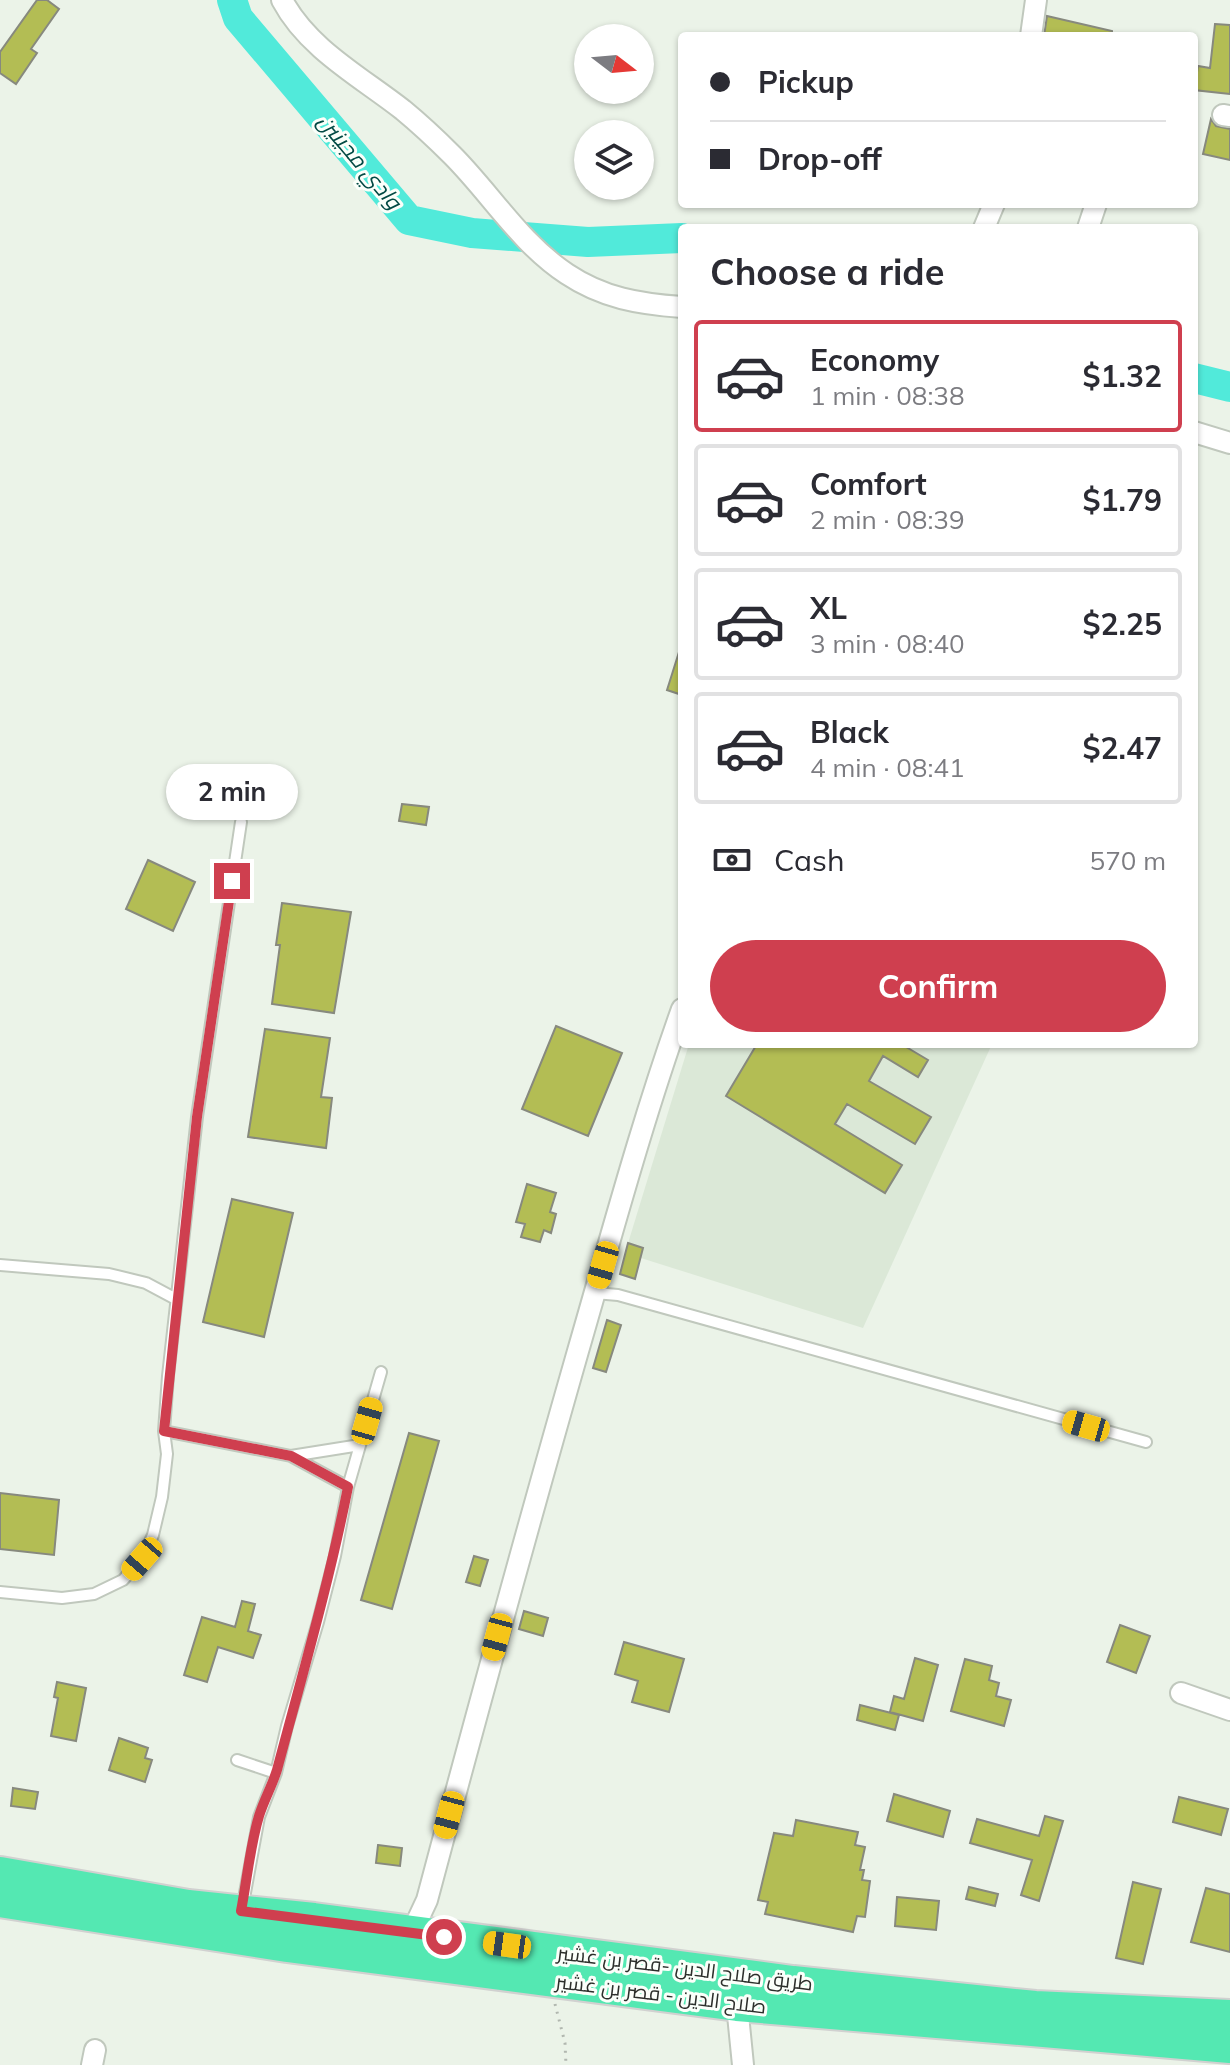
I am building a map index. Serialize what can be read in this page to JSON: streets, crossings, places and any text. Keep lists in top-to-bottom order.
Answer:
{
  "streets": {
    "highway": ["طريق صلاح الدين -قصر بن غشير", "صلاح الدين - قصر بن غشير"]
  },
  "crossings": [
    ["طريق صلاح الدين -قصر بن غشير", "صلاح الدين - قصر بن غشير"]
  ],
  "water": ["وادي مجينين"],
  "north": "right",
  "page": {
    "banner": ["Pickup", "Drop-off"],
    "heading": "Choose a ride",
    "list": [
      {
        "name": "Economy",
        "note": "1 min · 08:38",
        "value": "$1.32"
      },
      {
        "name": "Comfort",
        "note": "2 min · 08:39",
        "value": "$1.79"
      },
      {
        "name": "XL",
        "note": "3 min · 08:40",
        "value": "$2.25"
      },
      {
        "name": "Black",
        "note": "4 min · 08:41",
        "value": "$2.47"
      }
    ],
    "bubble": "2 min",
    "pay": ["Cash", "570 m"],
    "buttons": "Confirm"
  }
}
